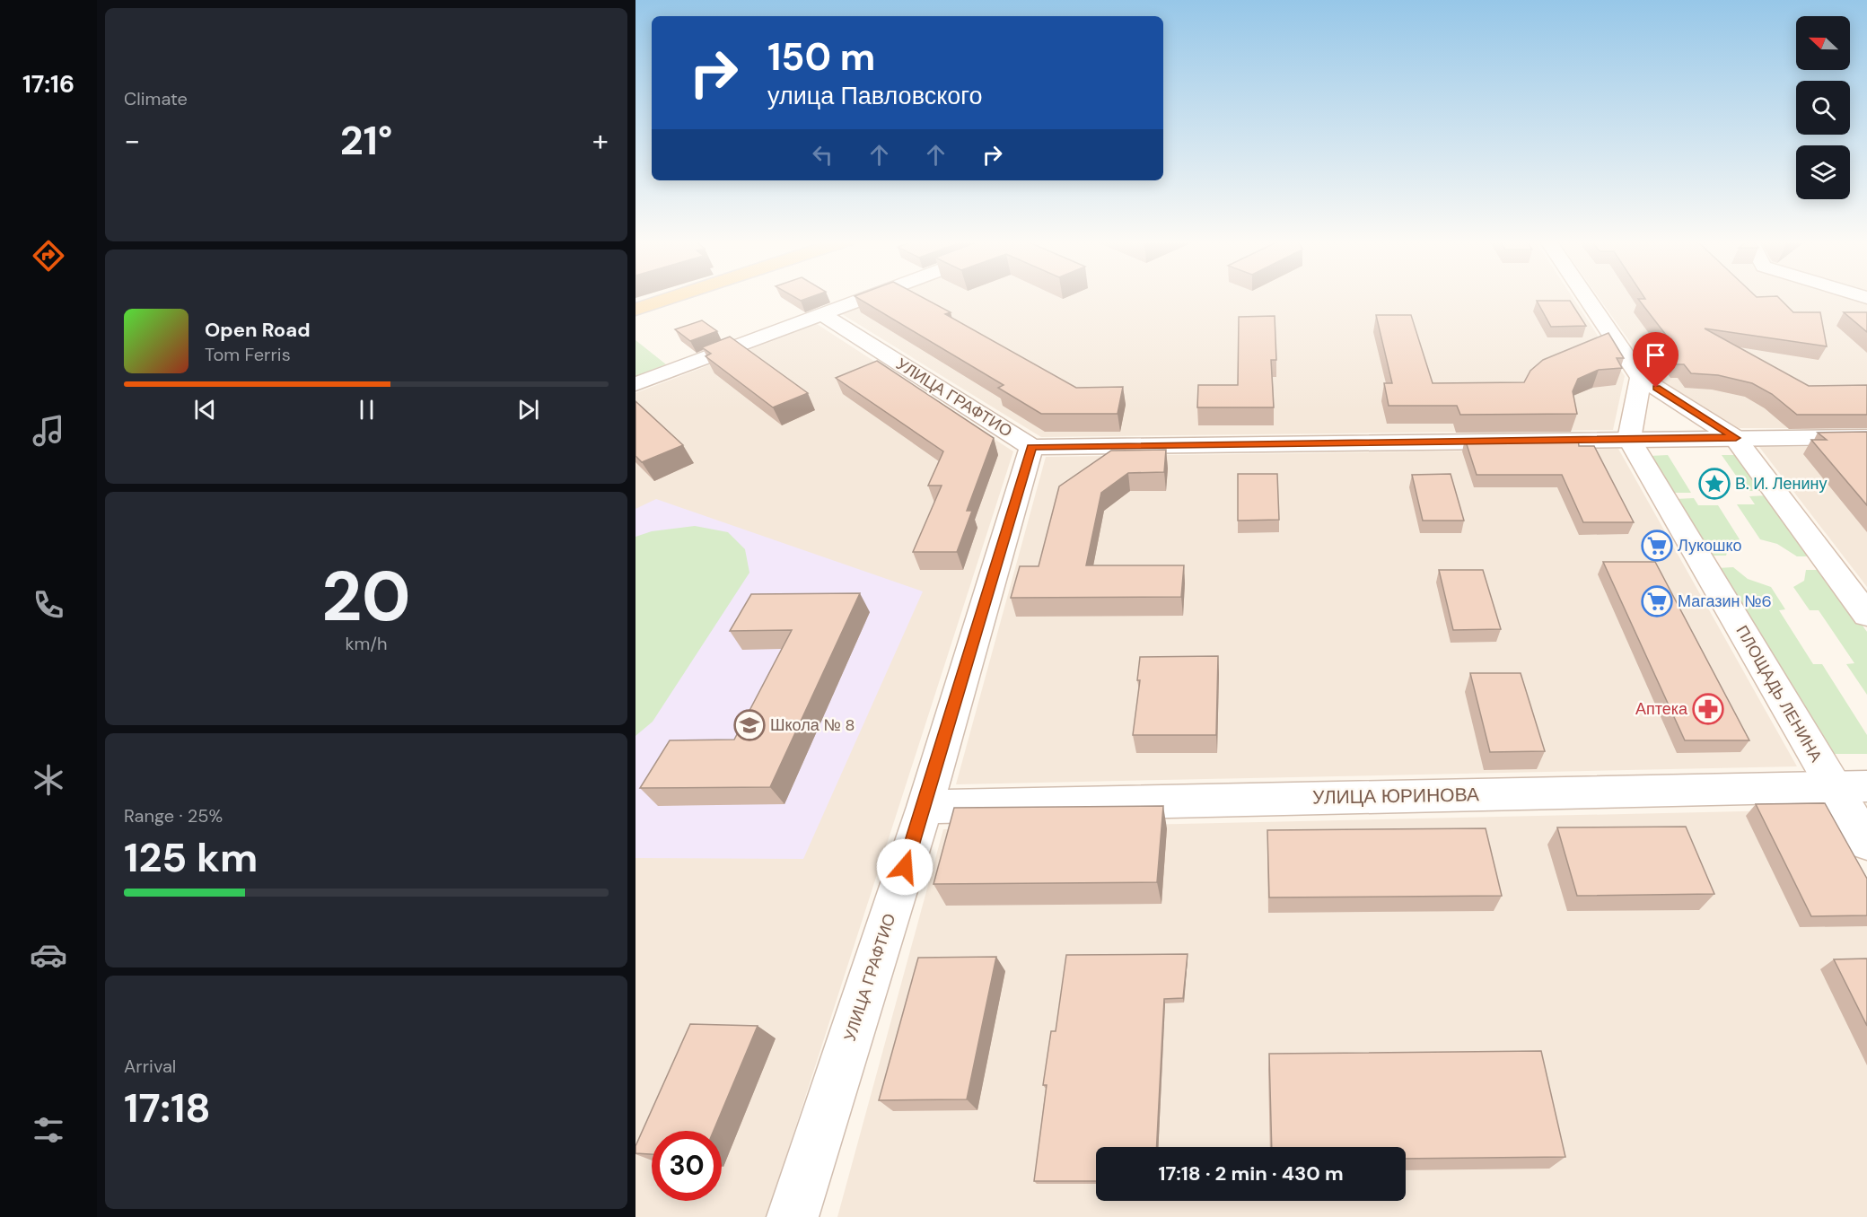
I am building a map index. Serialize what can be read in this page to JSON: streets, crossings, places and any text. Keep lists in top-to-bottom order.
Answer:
{
  "streets": {
    "street": ["УЛИЦА ГРАФТИО", "ПЛОЩАДЬ ЛЕНИНА", "УЛИЦА ЮРИНОВА"]
  },
  "crossings": [
    ["УЛИЦА ГРАФТИО", "УЛИЦА ЮРИНОВА"],
    ["ПЛОЩАДЬ ЛЕНИНА", "УЛИЦА ЮРИНОВА"]
  ],
  "places": {
    "place": ["В. И. Ленину"],
    "supermarket": ["Лукошко", "Магазин №6"],
    "pharmacy": ["Аптека"],
    "school or university": ["Школа № 8"]
  },
  "north": "left",
  "page": {
    "tabs": "17:16",
    "tile": [
      "Climate",
      ["20", "km/h"],
      ["Range · 25%", "125 km"],
      ["Arrival", "17:18"]
    ],
    "turn": ["150 m", "улица Павловского"],
    "heat": ["−", "21°", "+"],
    "song": ["Open Road", "Tom Ferris"],
    "limit": "30",
    "trip": "17:18 · 2 min · 430 m"
  }
}
